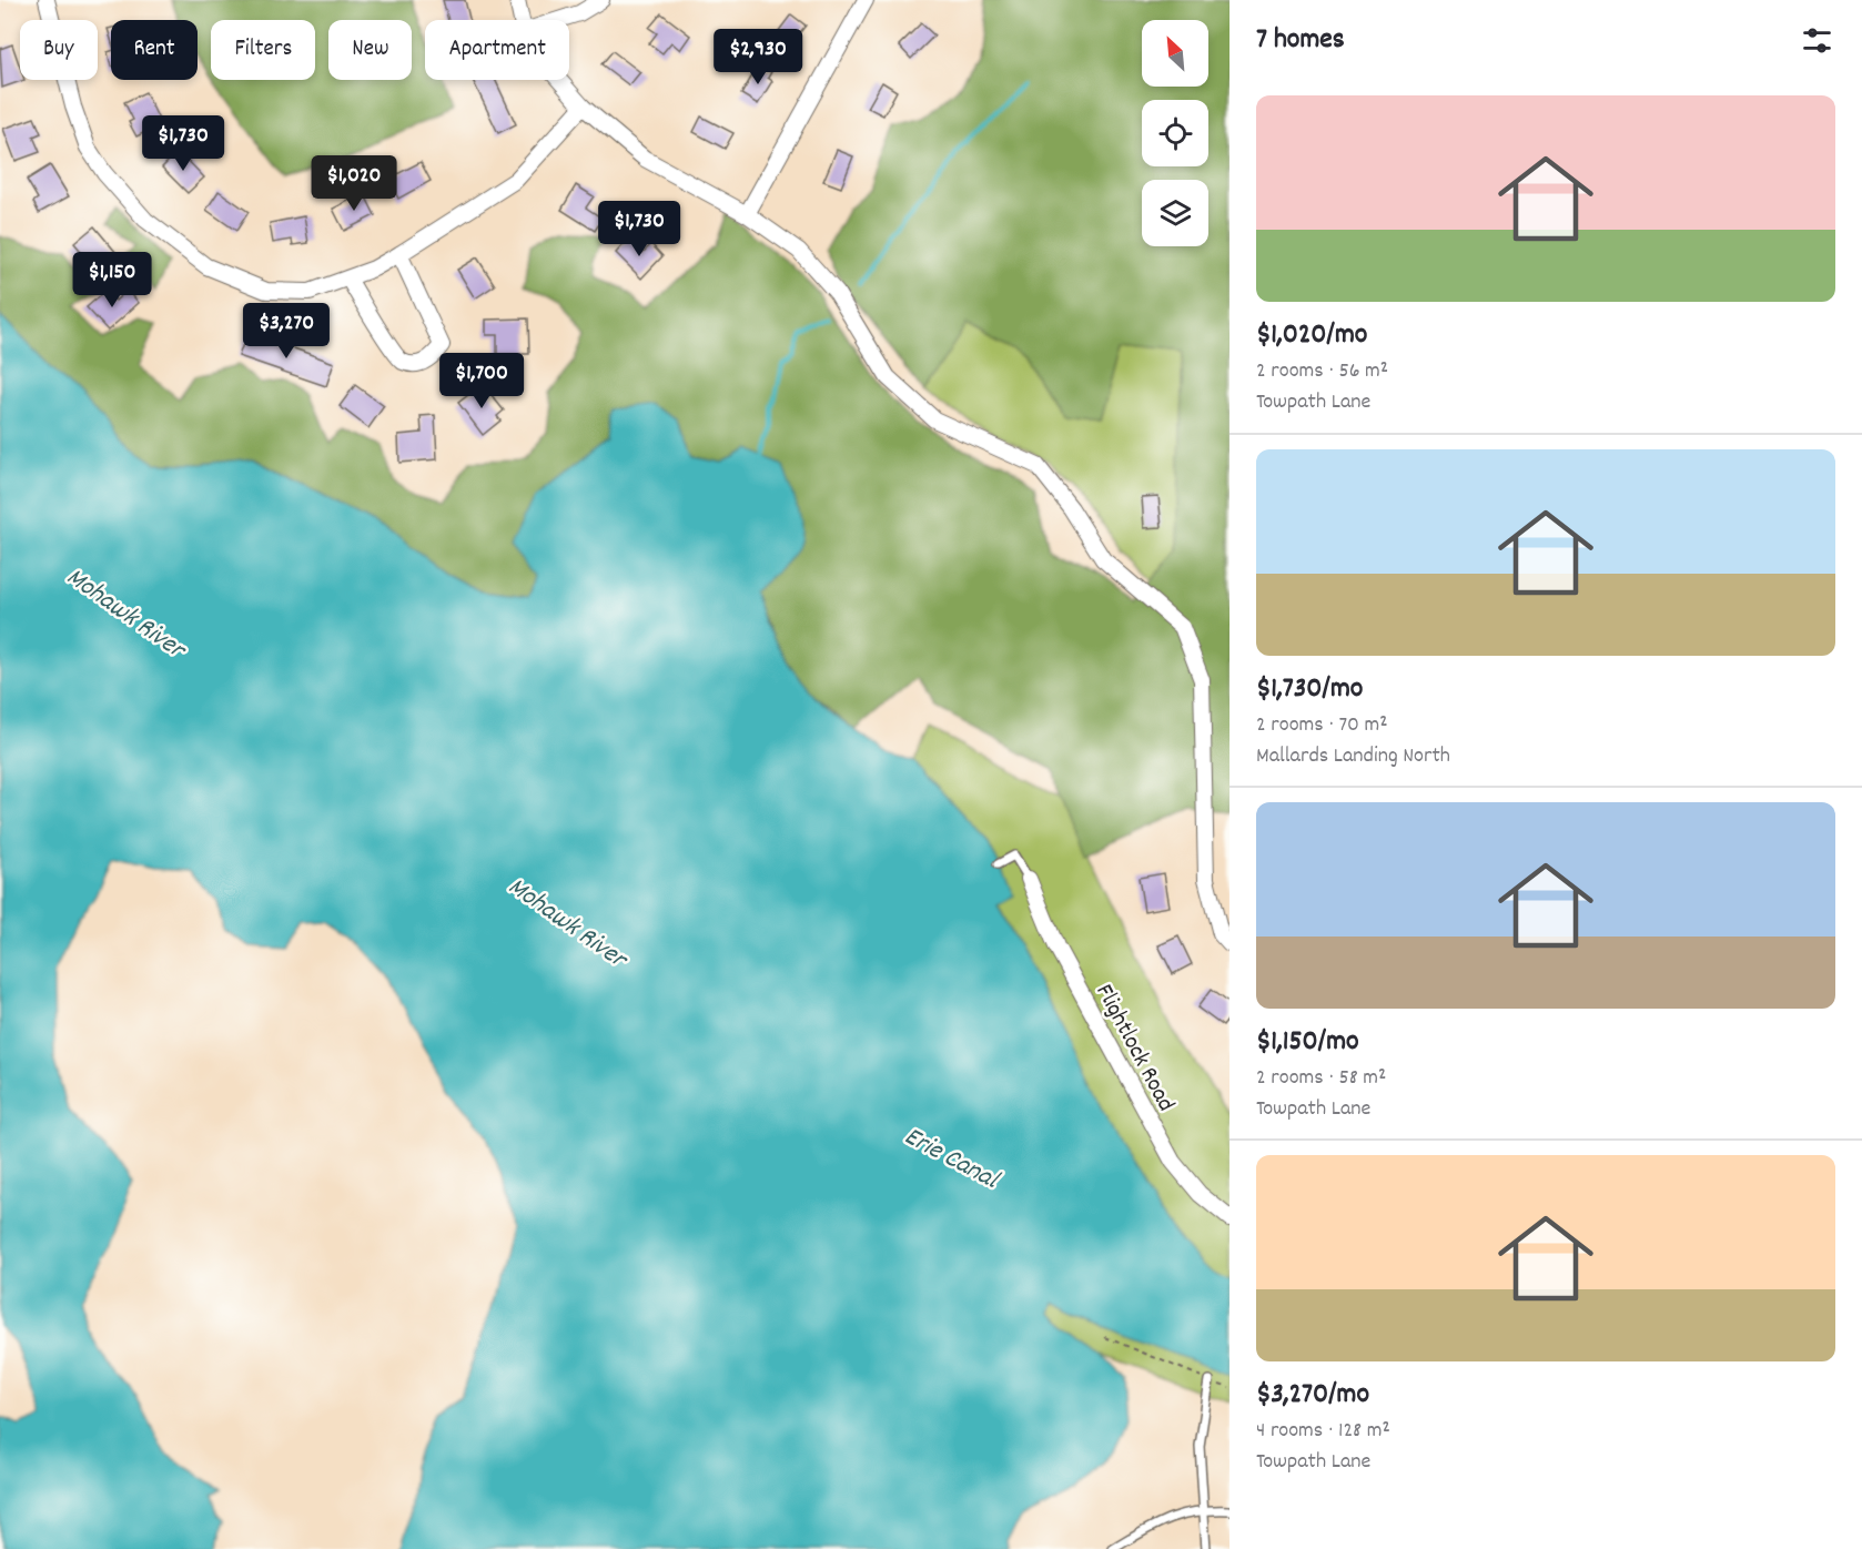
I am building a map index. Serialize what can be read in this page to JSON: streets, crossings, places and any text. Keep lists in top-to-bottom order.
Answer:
{
  "streets": {
    "street": ["Flightlock Road"]
  },
  "water": ["Mohawk River", "Erie Canal"],
  "north": "top left",
  "page": {
    "heading": "7 homes",
    "chip": [
      "Buy",
      "Rent",
      "Filters",
      "New",
      "Apartment"
    ],
    "price": [
      "$2,930",
      "$1,730",
      "$1,020",
      "$1,730",
      "$1,150",
      "$3,270",
      "$1,700"
    ],
    "list": [
      {
        "name": "$1,020/mo",
        "note": "2 rooms · 56 m² · Towpath Lane"
      },
      {
        "name": "$1,730/mo",
        "note": "2 rooms · 70 m² · Mallards Landing North"
      },
      {
        "name": "$1,150/mo",
        "note": "2 rooms · 58 m² · Towpath Lane"
      },
      {
        "name": "$3,270/mo",
        "note": "4 rooms · 128 m² · Towpath Lane"
      }
    ]
  }
}
